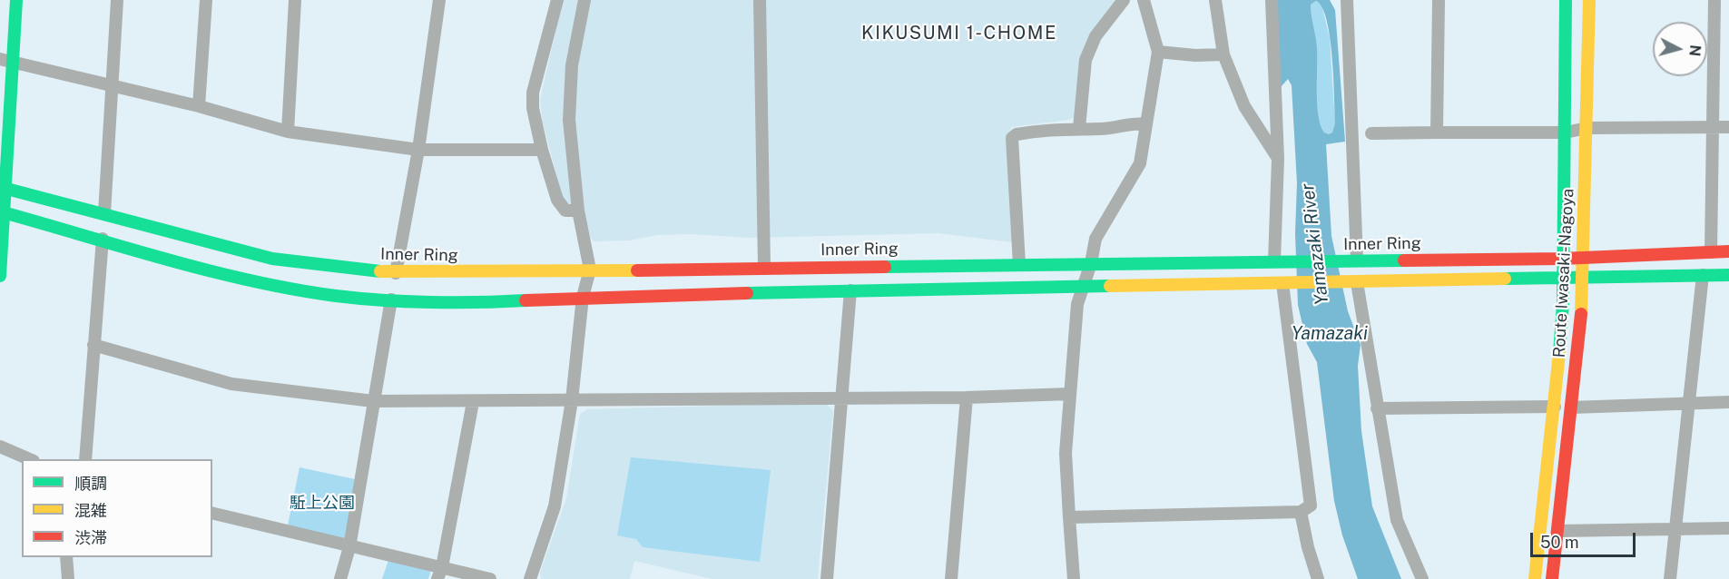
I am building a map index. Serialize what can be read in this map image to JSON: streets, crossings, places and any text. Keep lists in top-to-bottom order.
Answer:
{
  "streets": {
    "main road": ["Inner Ring", "Route Iwasaki-Nagoya"]
  },
  "crossings": [
    ["Inner Ring", "Route Iwasaki-Nagoya"]
  ],
  "districts": ["KIKUSUMI 1-CHOME"],
  "water": ["Yamazaki River", "Yamazaki"],
  "parks": ["駈上公園"],
  "legend": ["順調", "混雑", "渋滞"],
  "scale_bar": "50 m",
  "north": "right"
}
